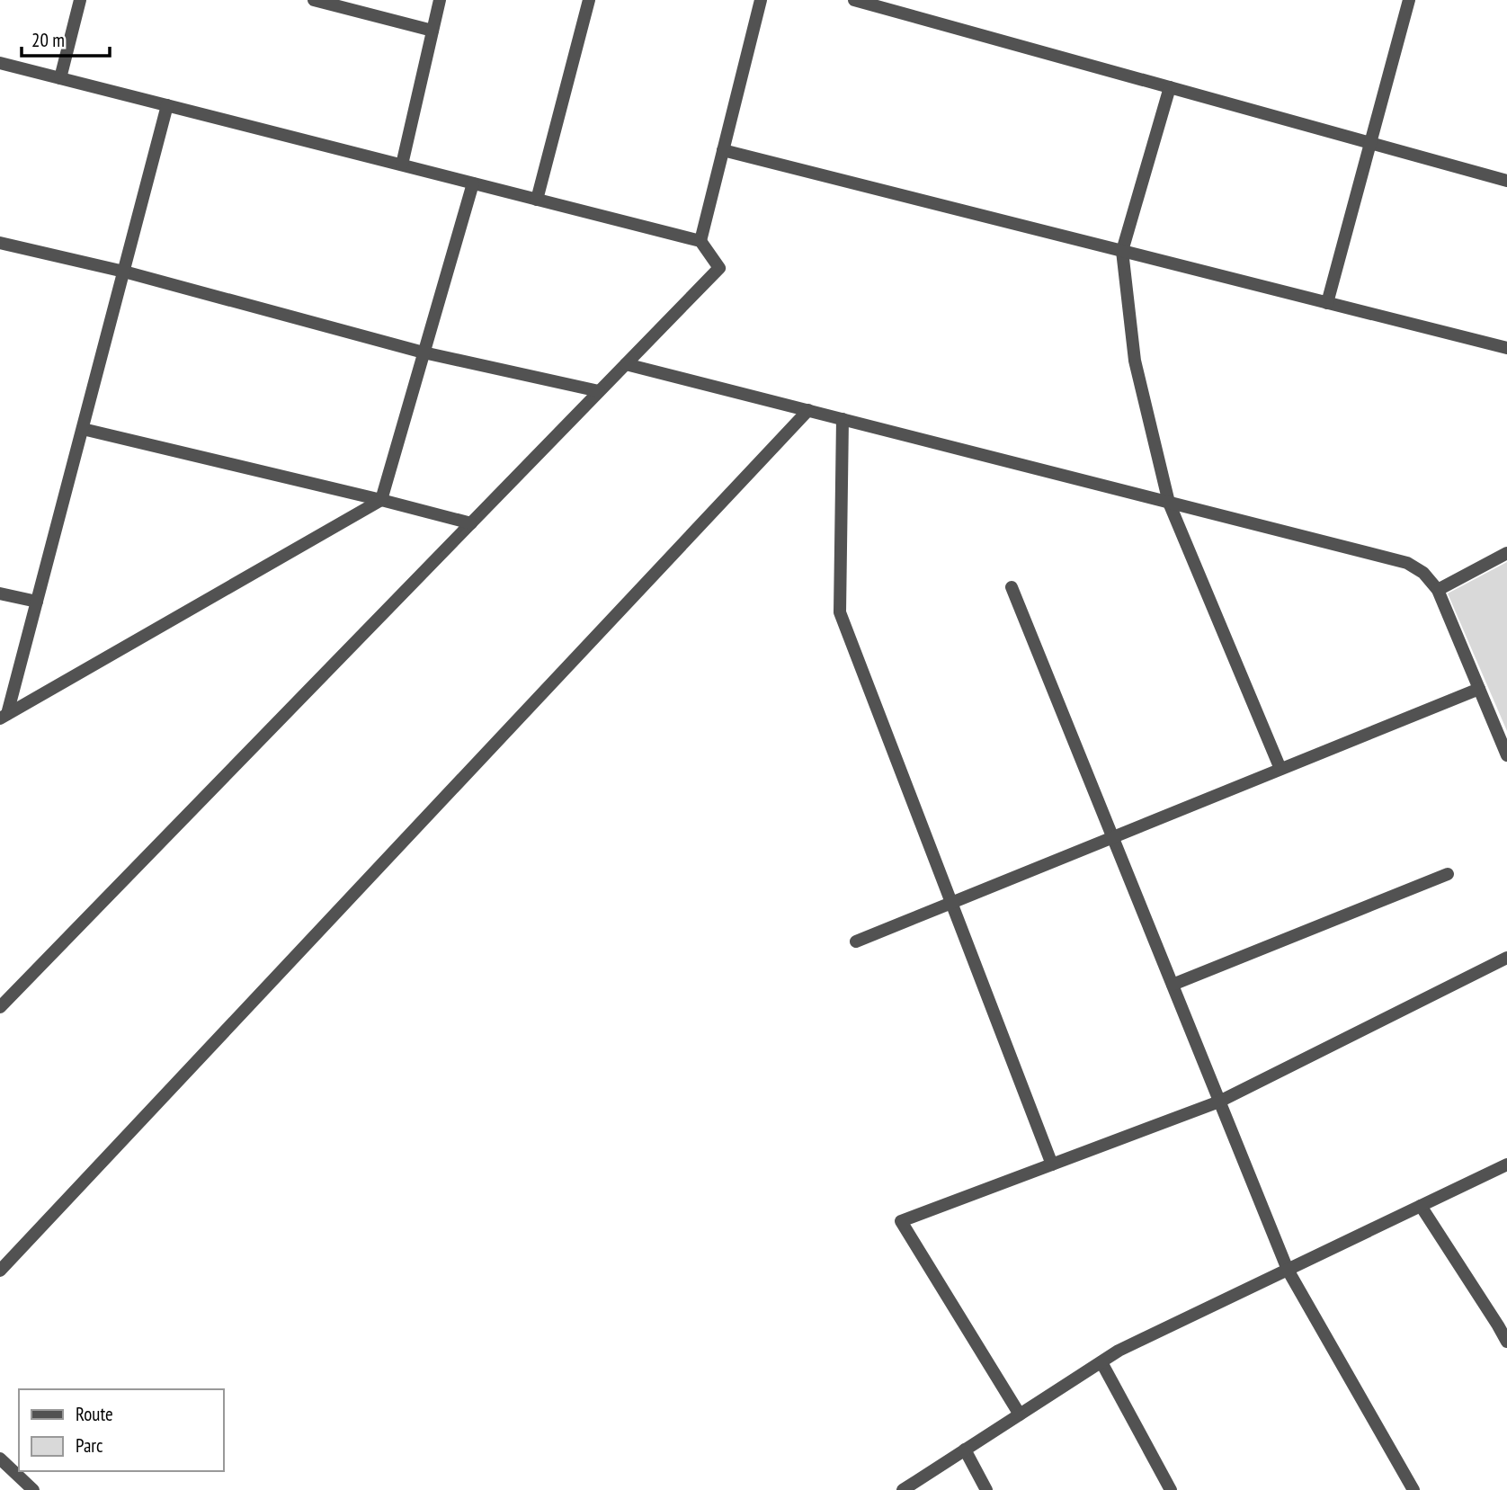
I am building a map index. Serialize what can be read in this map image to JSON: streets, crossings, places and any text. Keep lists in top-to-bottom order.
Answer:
{
  "legend": ["Route", "Parc"],
  "scale_bar": "20 m"
}
